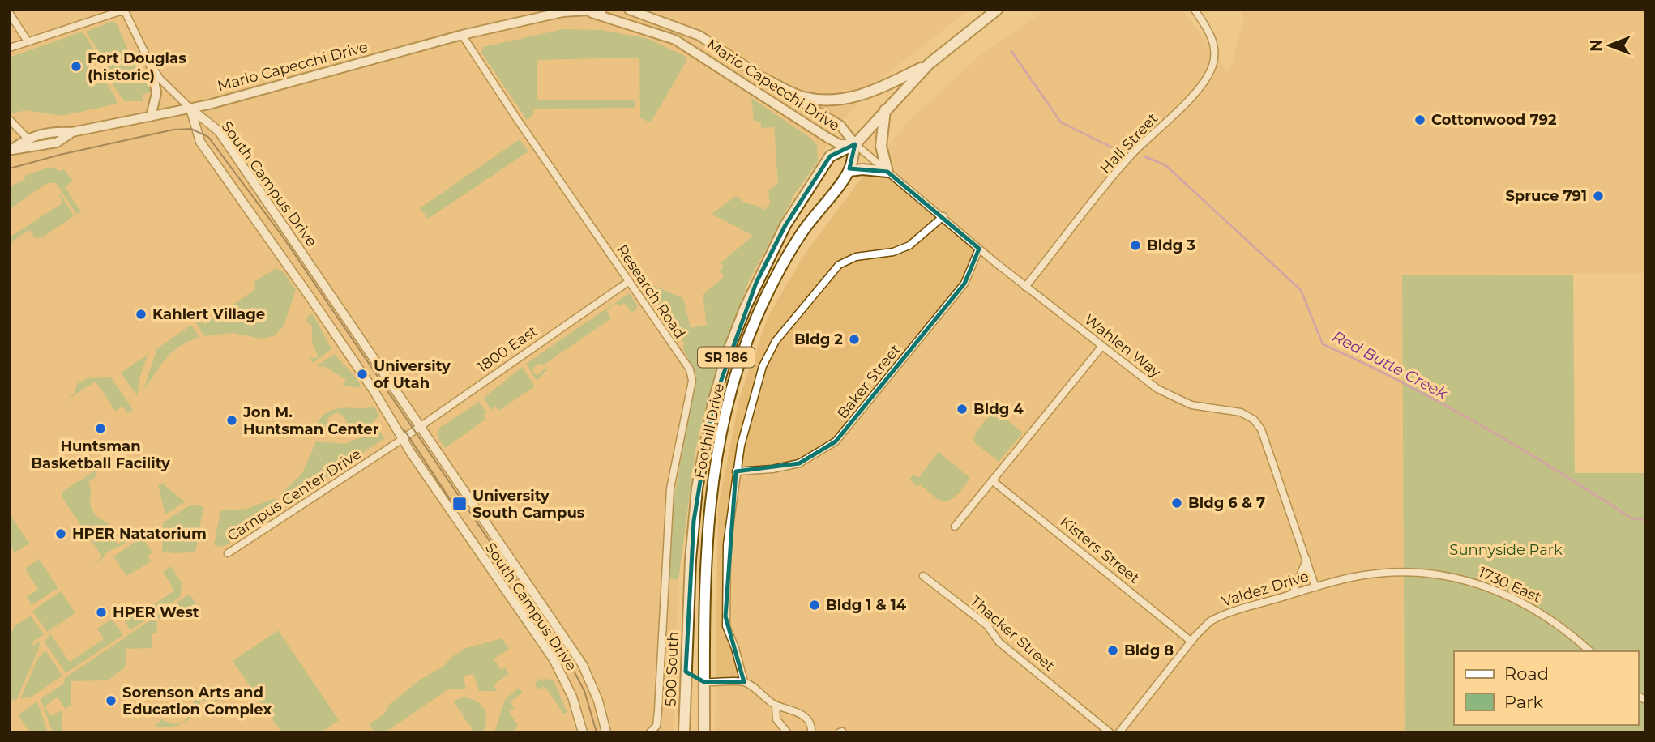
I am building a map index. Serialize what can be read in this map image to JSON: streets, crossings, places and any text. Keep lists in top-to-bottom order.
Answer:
{
  "streets": {
    "main road": [
      "Mario Capecchi Drive",
      "SR 186",
      "Foothill Drive",
      "500 South"
    ],
    "street": [
      "Hall Street",
      "South Campus Drive",
      "Research Road",
      "Wahlen Way",
      "1800 East",
      "Baker Street",
      "Campus Center Drive",
      "Kisters Street",
      "1730 East",
      "Valdez Drive",
      "Thacker Street"
    ]
  },
  "crossings": [
    ["Mario Capecchi Drive", "South Campus Drive"],
    ["Mario Capecchi Drive", "Research Road"],
    ["Mario Capecchi Drive", "Wahlen Way"],
    ["Mario Capecchi Drive", "Foothill Drive"],
    ["Hall Street", "Wahlen Way"],
    ["South Campus Drive", "1800 East"],
    ["South Campus Drive", "Campus Center Drive"],
    ["Research Road", "1800 East"],
    ["Wahlen Way", "Baker Street"],
    ["Wahlen Way", "Foothill Drive"],
    ["Wahlen Way", "Valdez Drive"],
    ["1800 East", "Campus Center Drive"],
    ["SR 186", "Foothill Drive"],
    ["Foothill Drive", "500 South"],
    ["Kisters Street", "Valdez Drive"],
    ["1730 East", "Valdez Drive"]
  ],
  "water": ["Red Butte Creek"],
  "parks": ["Sunnyside Park"],
  "places": {
    "other": [
      "Fort Douglas (historic)",
      "Cottonwood 792",
      "Spruce 791",
      "Bldg 3",
      "Kahlert Village",
      "Bldg 2",
      "University of Utah",
      "Bldg 4",
      "Jon M. Huntsman Center",
      "Huntsman Basketball Facility",
      "Bldg 6 & 7",
      "HPER Natatorium",
      "Bldg 1 & 14",
      "HPER West",
      "Bldg 8",
      "Sorenson Arts and Education Complex"
    ],
    "transit": ["University South Campus"]
  },
  "legend": ["Road", "Park"],
  "north": "left"
}
